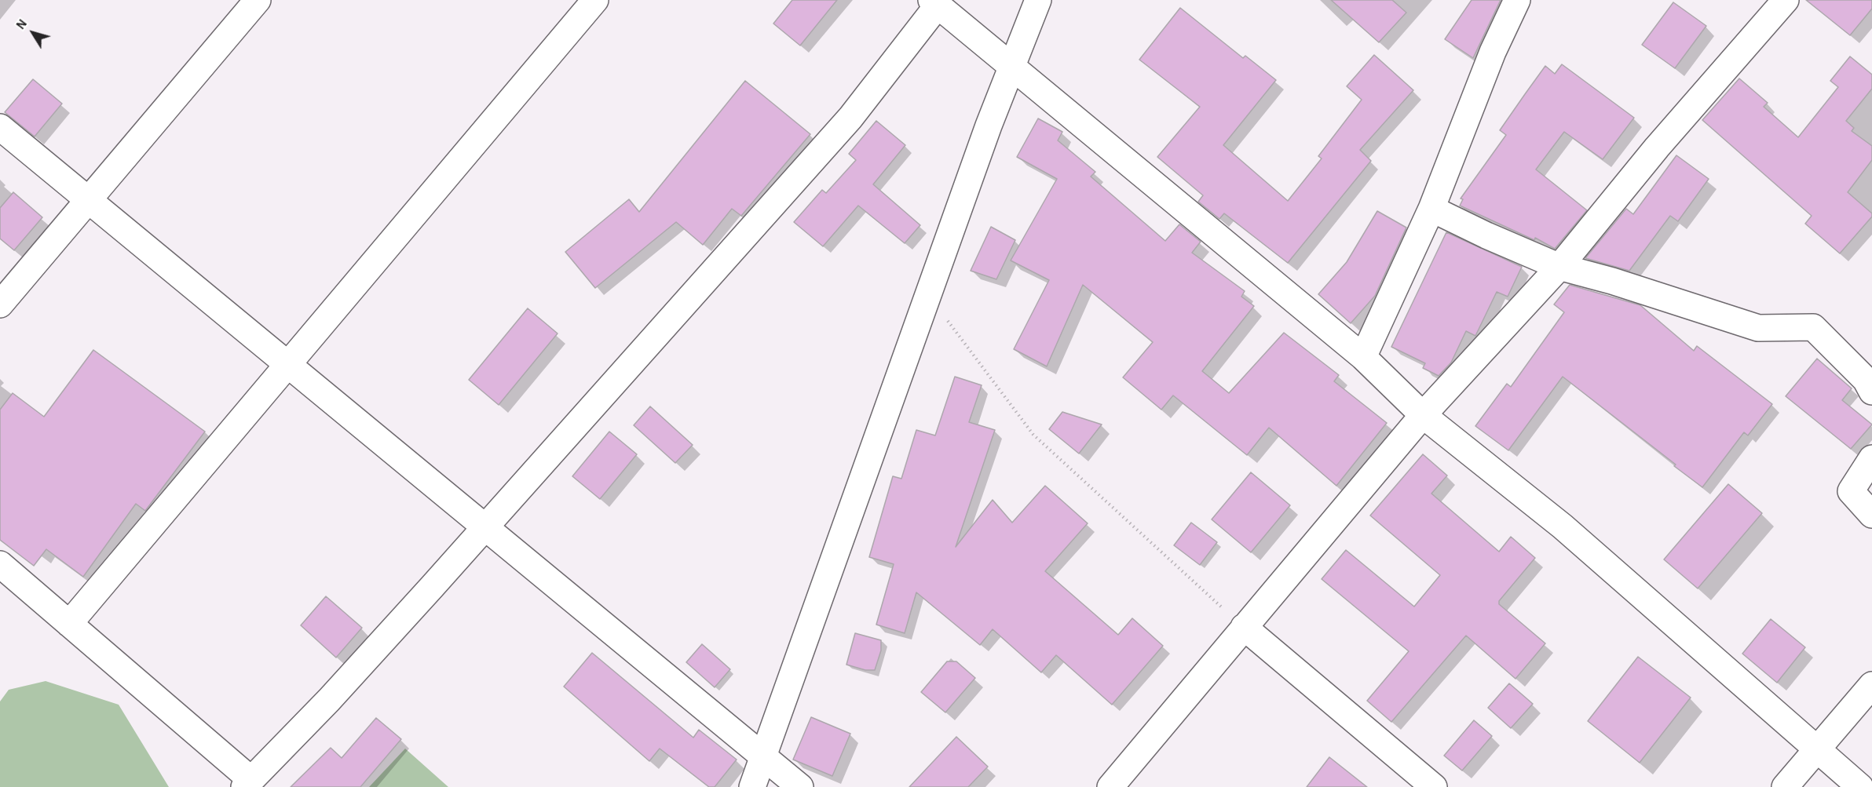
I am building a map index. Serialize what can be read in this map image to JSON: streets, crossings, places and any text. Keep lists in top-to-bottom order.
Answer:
{
  "north": "top left"
}
